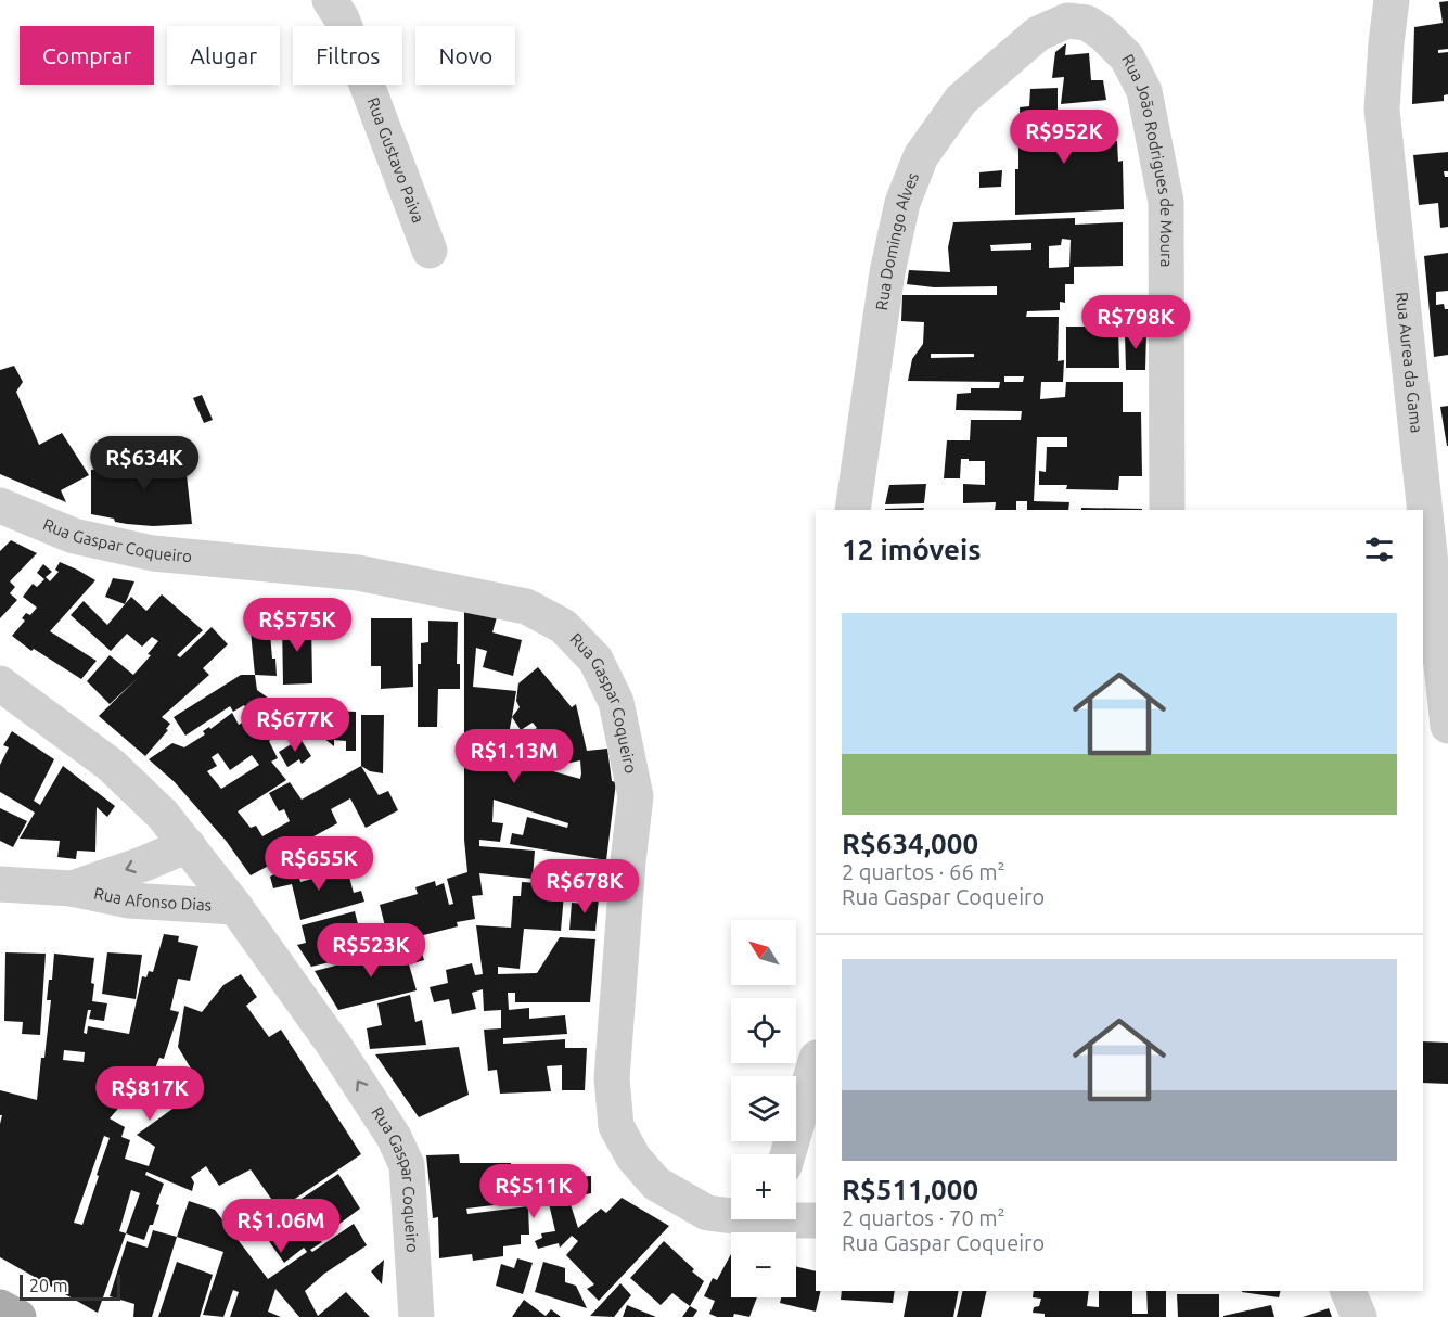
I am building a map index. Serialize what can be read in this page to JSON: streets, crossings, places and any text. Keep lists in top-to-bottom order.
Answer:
{
  "streets": {
    "street": [
      "Rua Gustavo Paiva",
      "Rua João Rodrigues de Moura",
      "Rua Domingo Alves",
      "Rua Aurea da Gama",
      "Rua Gaspar Coqueiro",
      "Rua Afonso Dias"
    ]
  },
  "crossings": [
    ["Rua João Rodrigues de Moura", "Rua Domingo Alves"],
    ["Rua Gaspar Coqueiro", "Rua Afonso Dias"]
  ],
  "scale_bar": "20 m",
  "north": "top left",
  "page": {
    "chip": [
      "Comprar",
      "Alugar",
      "Filtros",
      "Novo"
    ],
    "price": [
      "R$952K",
      "R$798K",
      "R$634K",
      "R$575K",
      "R$677K",
      "R$1.13M",
      "R$655K",
      "R$678K",
      "R$523K",
      "R$817K",
      "R$511K",
      "R$1.06M"
    ],
    "heading": "12 imóveis",
    "list": [
      {
        "name": "R$634,000",
        "note": "2 quartos · 66 m² · Rua Gaspar Coqueiro"
      },
      {
        "name": "R$511,000",
        "note": "2 quartos · 70 m² · Rua Gaspar Coqueiro"
      }
    ],
    "map_buttons": ["+", "−"],
    "scale": "20 m"
  }
}
